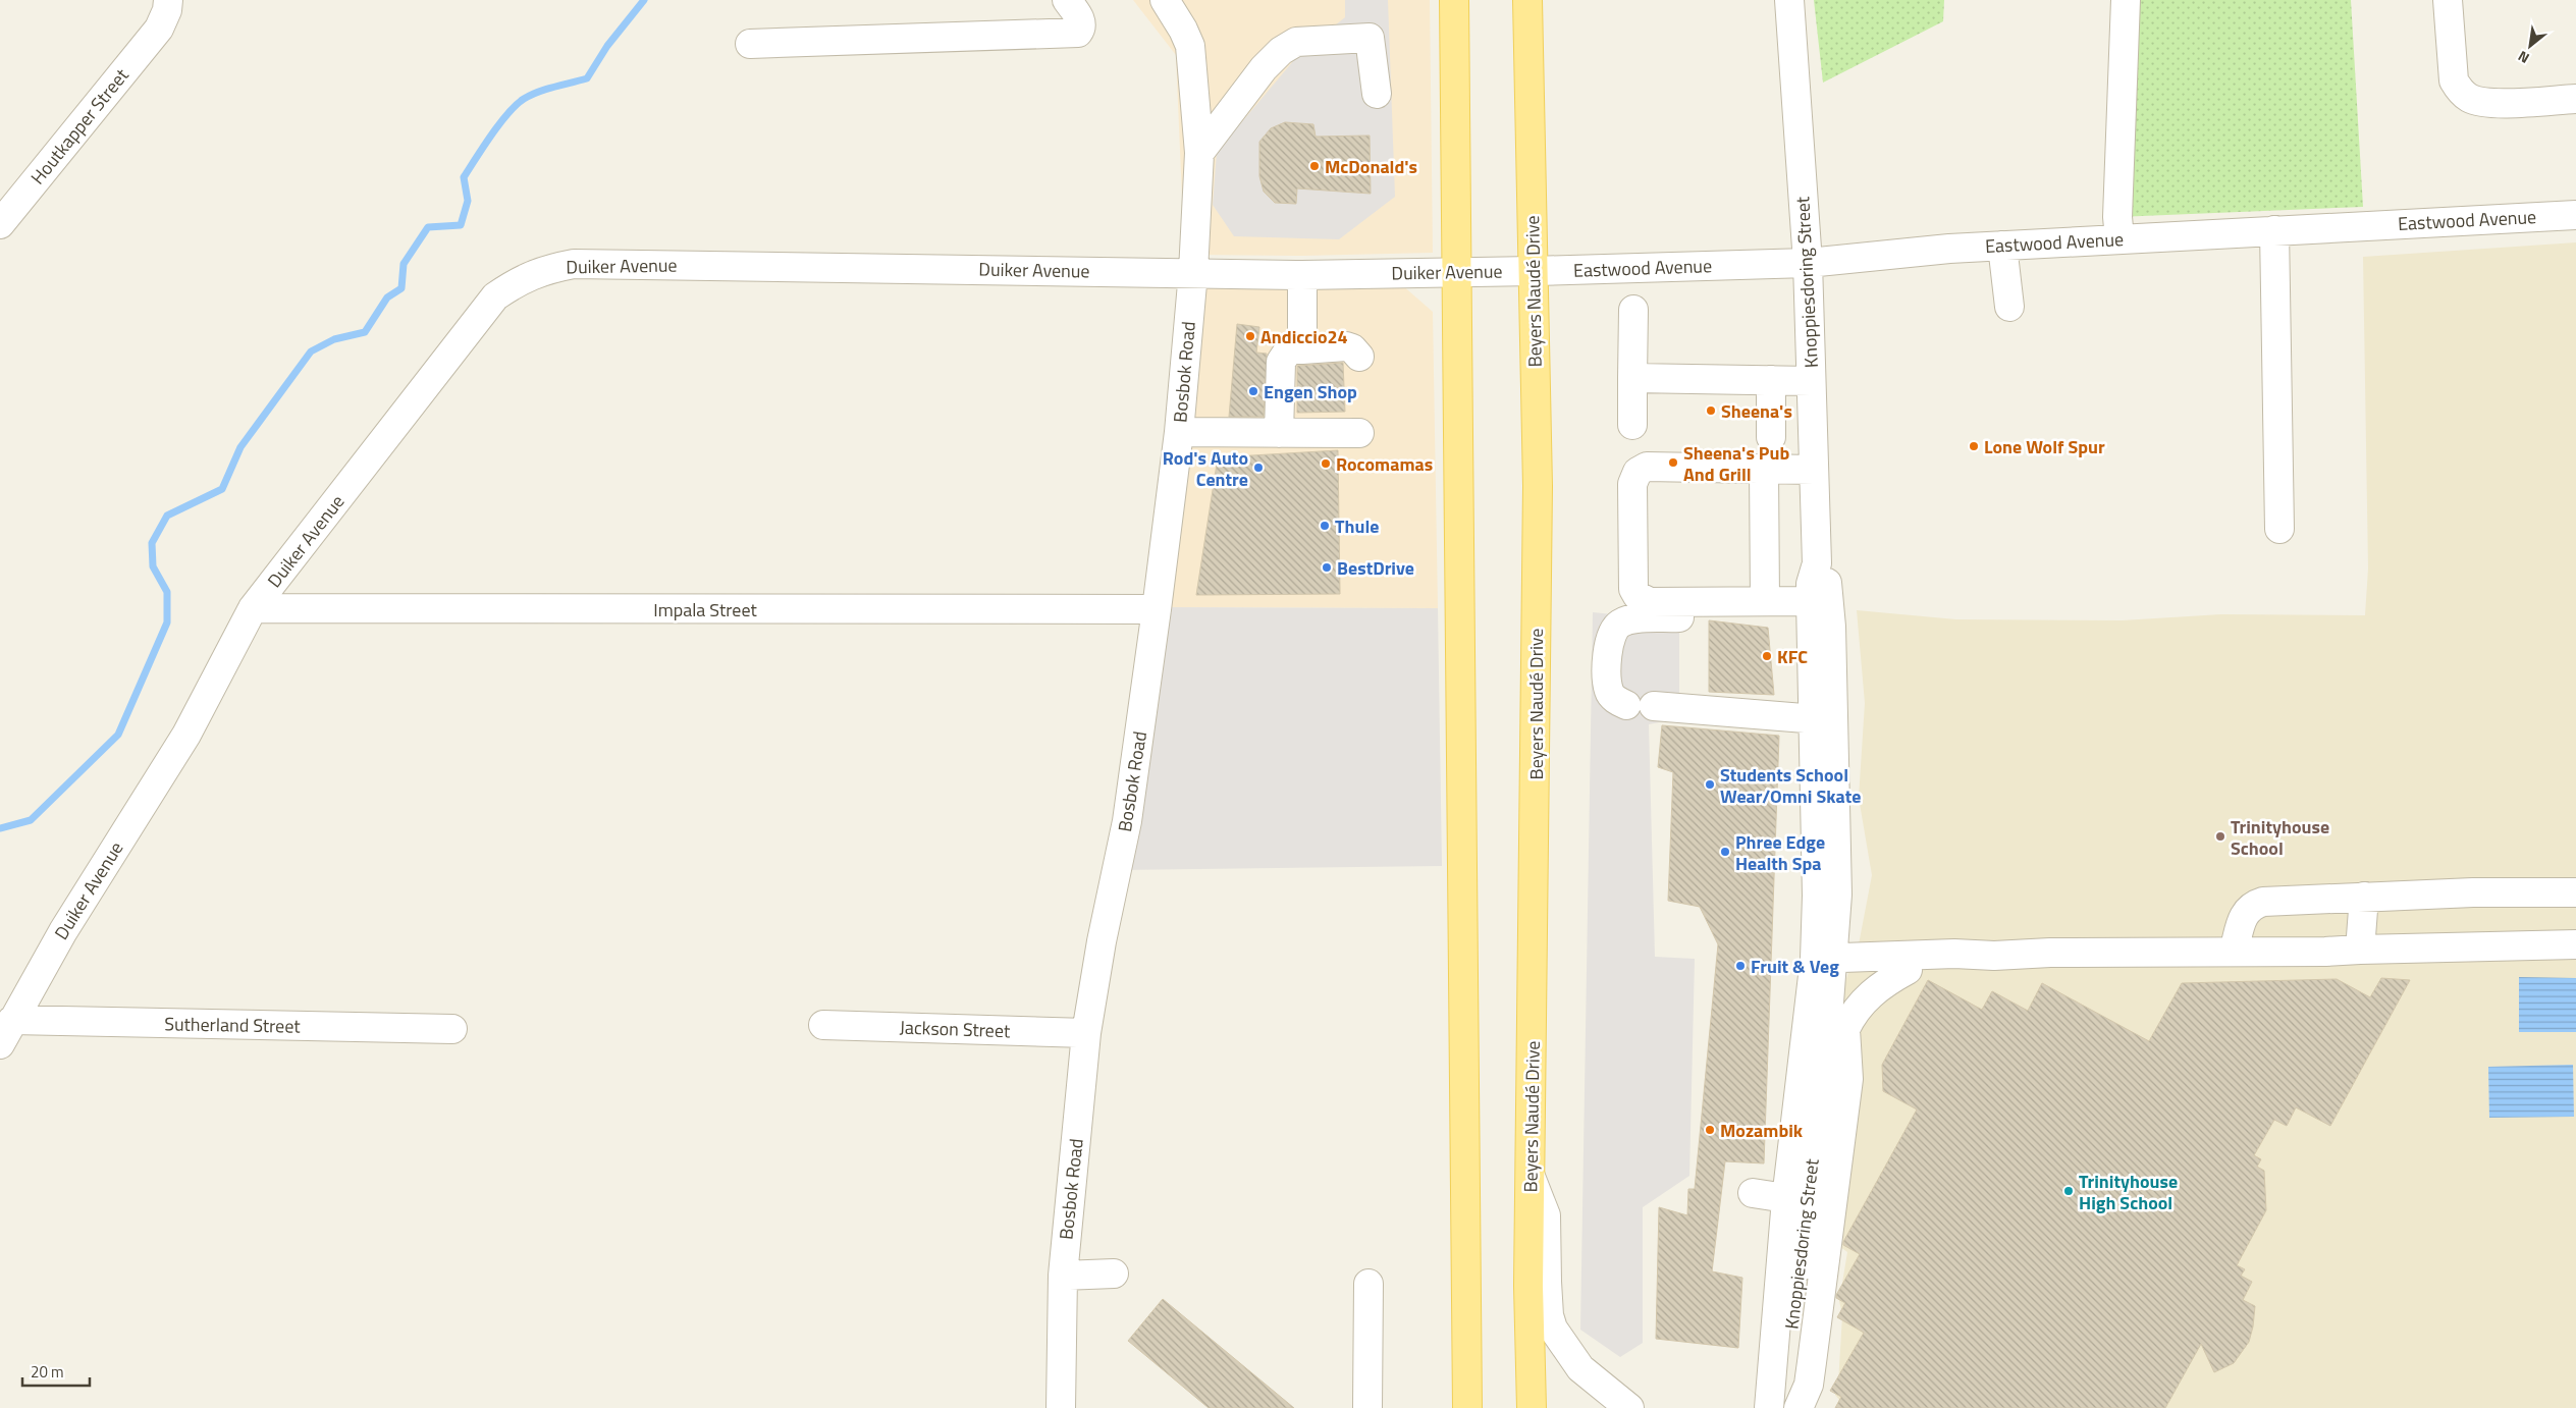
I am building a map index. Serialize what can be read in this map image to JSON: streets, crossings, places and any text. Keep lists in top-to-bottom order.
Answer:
{
  "streets": {
    "main road": ["Beyers Naudé Drive"],
    "street": [
      "Houtkapper Street",
      "Eastwood Avenue",
      "Duiker Avenue",
      "Knoppiesdoring Street",
      "Bosbok Road",
      "Impala Street",
      "Sutherland Street",
      "Jackson Street"
    ]
  },
  "crossings": [
    ["Eastwood Avenue", "Duiker Avenue"],
    ["Eastwood Avenue", "Knoppiesdoring Street"],
    ["Eastwood Avenue", "Beyers Naudé Drive"],
    ["Duiker Avenue", "Beyers Naudé Drive"],
    ["Duiker Avenue", "Bosbok Road"],
    ["Duiker Avenue", "Impala Street"],
    ["Duiker Avenue", "Sutherland Street"],
    ["Bosbok Road", "Impala Street"],
    ["Bosbok Road", "Jackson Street"]
  ],
  "places": [
    "McDonald's",
    "Andiccio24",
    "Engen Shop",
    "Sheena's",
    "Lone Wolf Spur",
    "Sheena's Pub And Grill",
    "Rocomamas",
    "Rod's Auto Centre",
    "Thule",
    "BestDrive",
    "KFC",
    "Students School Wear/Omni Skate",
    "Trinityhouse School",
    "Phree Edge Health Spa",
    "Fruit & Veg",
    "Mozambik",
    "Trinityhouse High School"
  ],
  "scale_bar": "20 m",
  "north": "bottom left"
}
